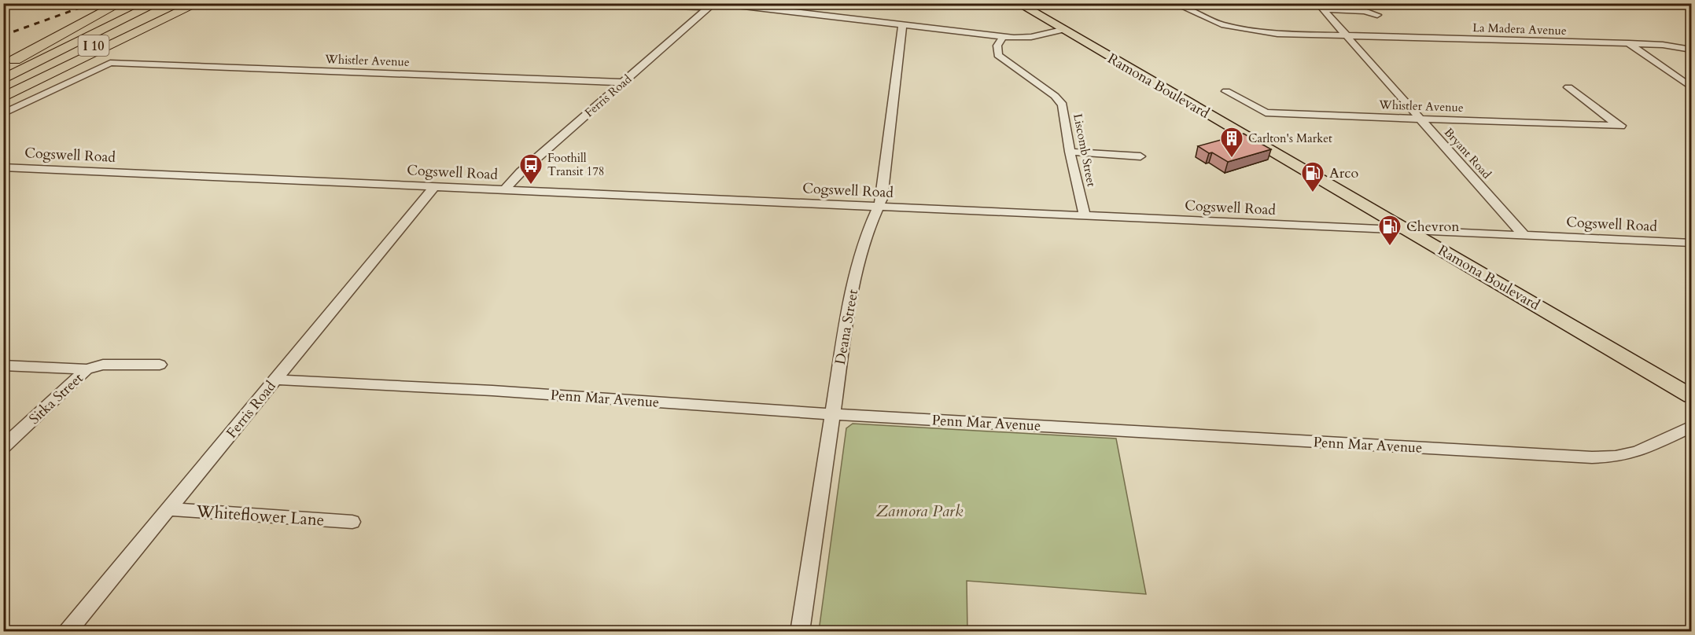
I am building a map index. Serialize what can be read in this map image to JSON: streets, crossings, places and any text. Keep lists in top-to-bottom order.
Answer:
{
  "streets": {
    "highway": ["I 10"],
    "main road": ["Ramona Boulevard"],
    "street": [
      "La Madera Avenue",
      "Whistler Avenue",
      "Ferris Road",
      "Liscomb Street",
      "Bryant Road",
      "Cogswell Road",
      "Deana Street",
      "Sitka Street",
      "Penn Mar Avenue",
      "Whiteflower Lane"
    ]
  },
  "crossings": [
    ["La Madera Avenue", "Bryant Road"],
    ["Whistler Avenue", "Ferris Road"],
    ["Whistler Avenue", "Bryant Road"],
    ["Ramona Boulevard", "Cogswell Road"],
    ["Ferris Road", "Cogswell Road"],
    ["Ferris Road", "Penn Mar Avenue"],
    ["Ferris Road", "Whiteflower Lane"],
    ["Liscomb Street", "Cogswell Road"],
    ["Bryant Road", "Cogswell Road"],
    ["Cogswell Road", "Deana Street"],
    ["Deana Street", "Penn Mar Avenue"]
  ],
  "parks": ["Zamora Park"],
  "places": {
    "building": ["Carlton's Market"],
    "bus stop": ["Foothill Transit 178"],
    "fuel station": ["Arco", "Chevron"]
  }
}
